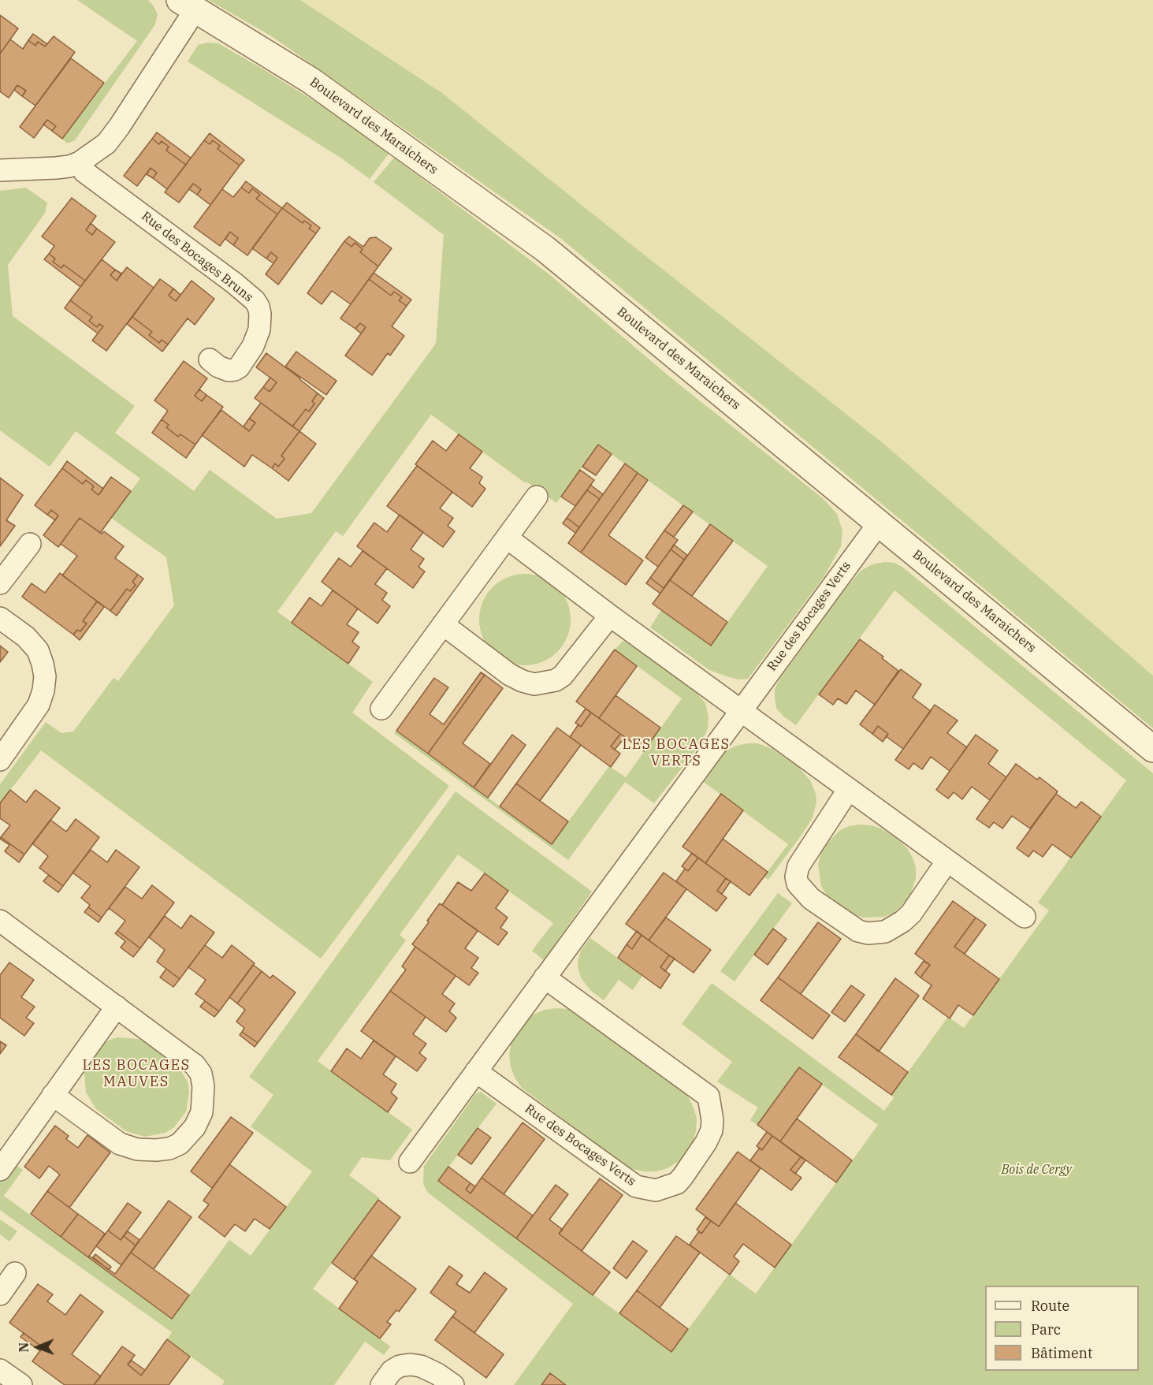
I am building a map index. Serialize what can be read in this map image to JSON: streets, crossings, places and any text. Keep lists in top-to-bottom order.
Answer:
{
  "streets": {
    "street": ["Boulevard des Maraichers"],
    "lane": ["Rue des Bocages Bruns", "Rue des Bocages Verts"]
  },
  "crossings": [
    ["Boulevard des Maraichers", "Rue des Bocages Verts"]
  ],
  "districts": ["LES BOCAGES VERTS", "LES BOCAGES MAUVES"],
  "parks": ["Bois de Cergy"],
  "legend": ["Route", "Parc", "Bâtiment"],
  "north": "left"
}
